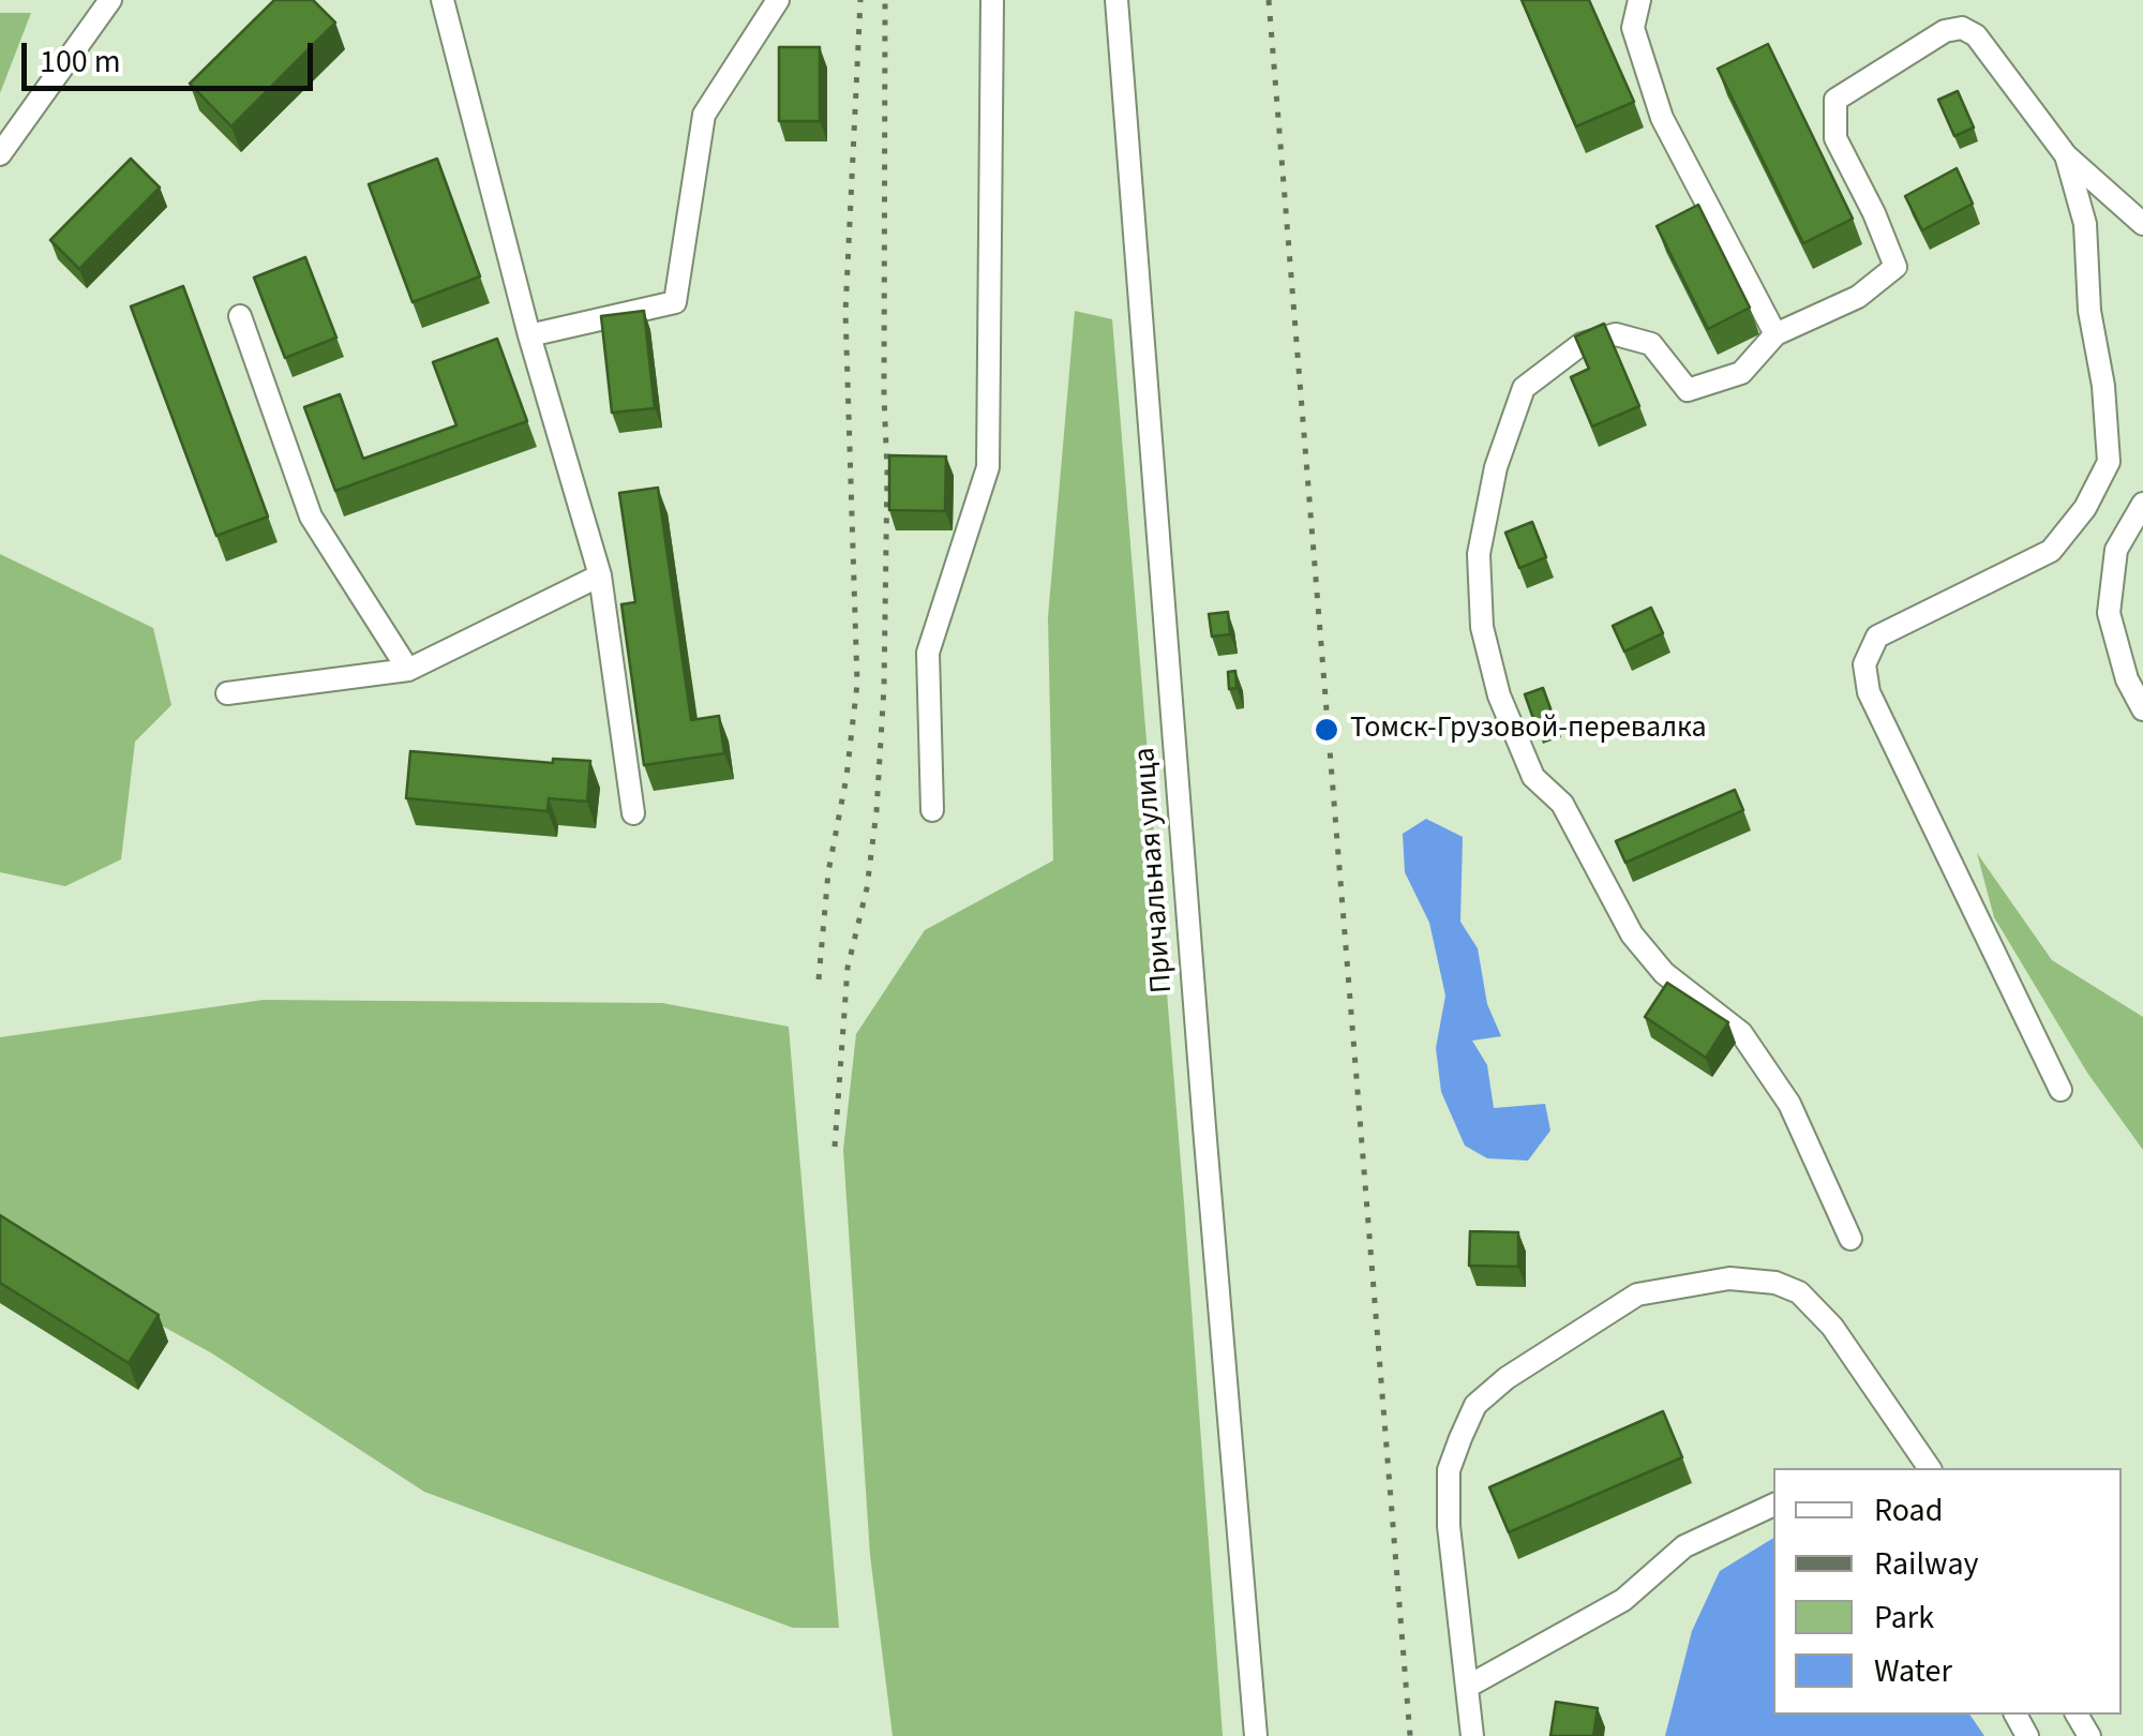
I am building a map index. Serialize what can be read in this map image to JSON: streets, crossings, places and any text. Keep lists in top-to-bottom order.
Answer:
{
  "streets": {
    "street": ["Причальная улица"]
  },
  "places": ["Томск-Грузовой-перевалка"],
  "legend": [
    "Road",
    "Railway",
    "Park",
    "Water"
  ],
  "scale_bar": "100 m"
}
